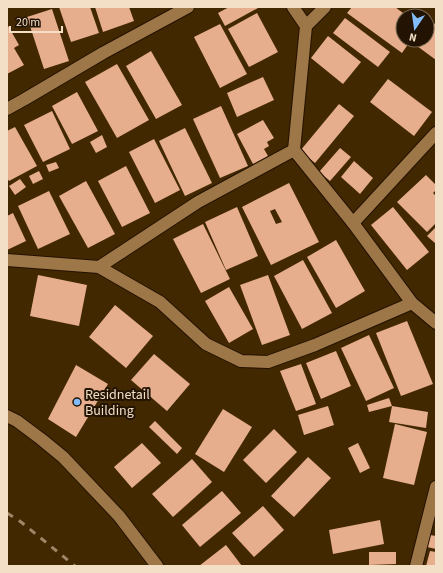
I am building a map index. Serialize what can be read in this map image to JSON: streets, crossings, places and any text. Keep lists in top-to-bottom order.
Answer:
{
  "places": ["Residnetail Building"],
  "scale_bar": "20 m",
  "north": "bottom"
}
